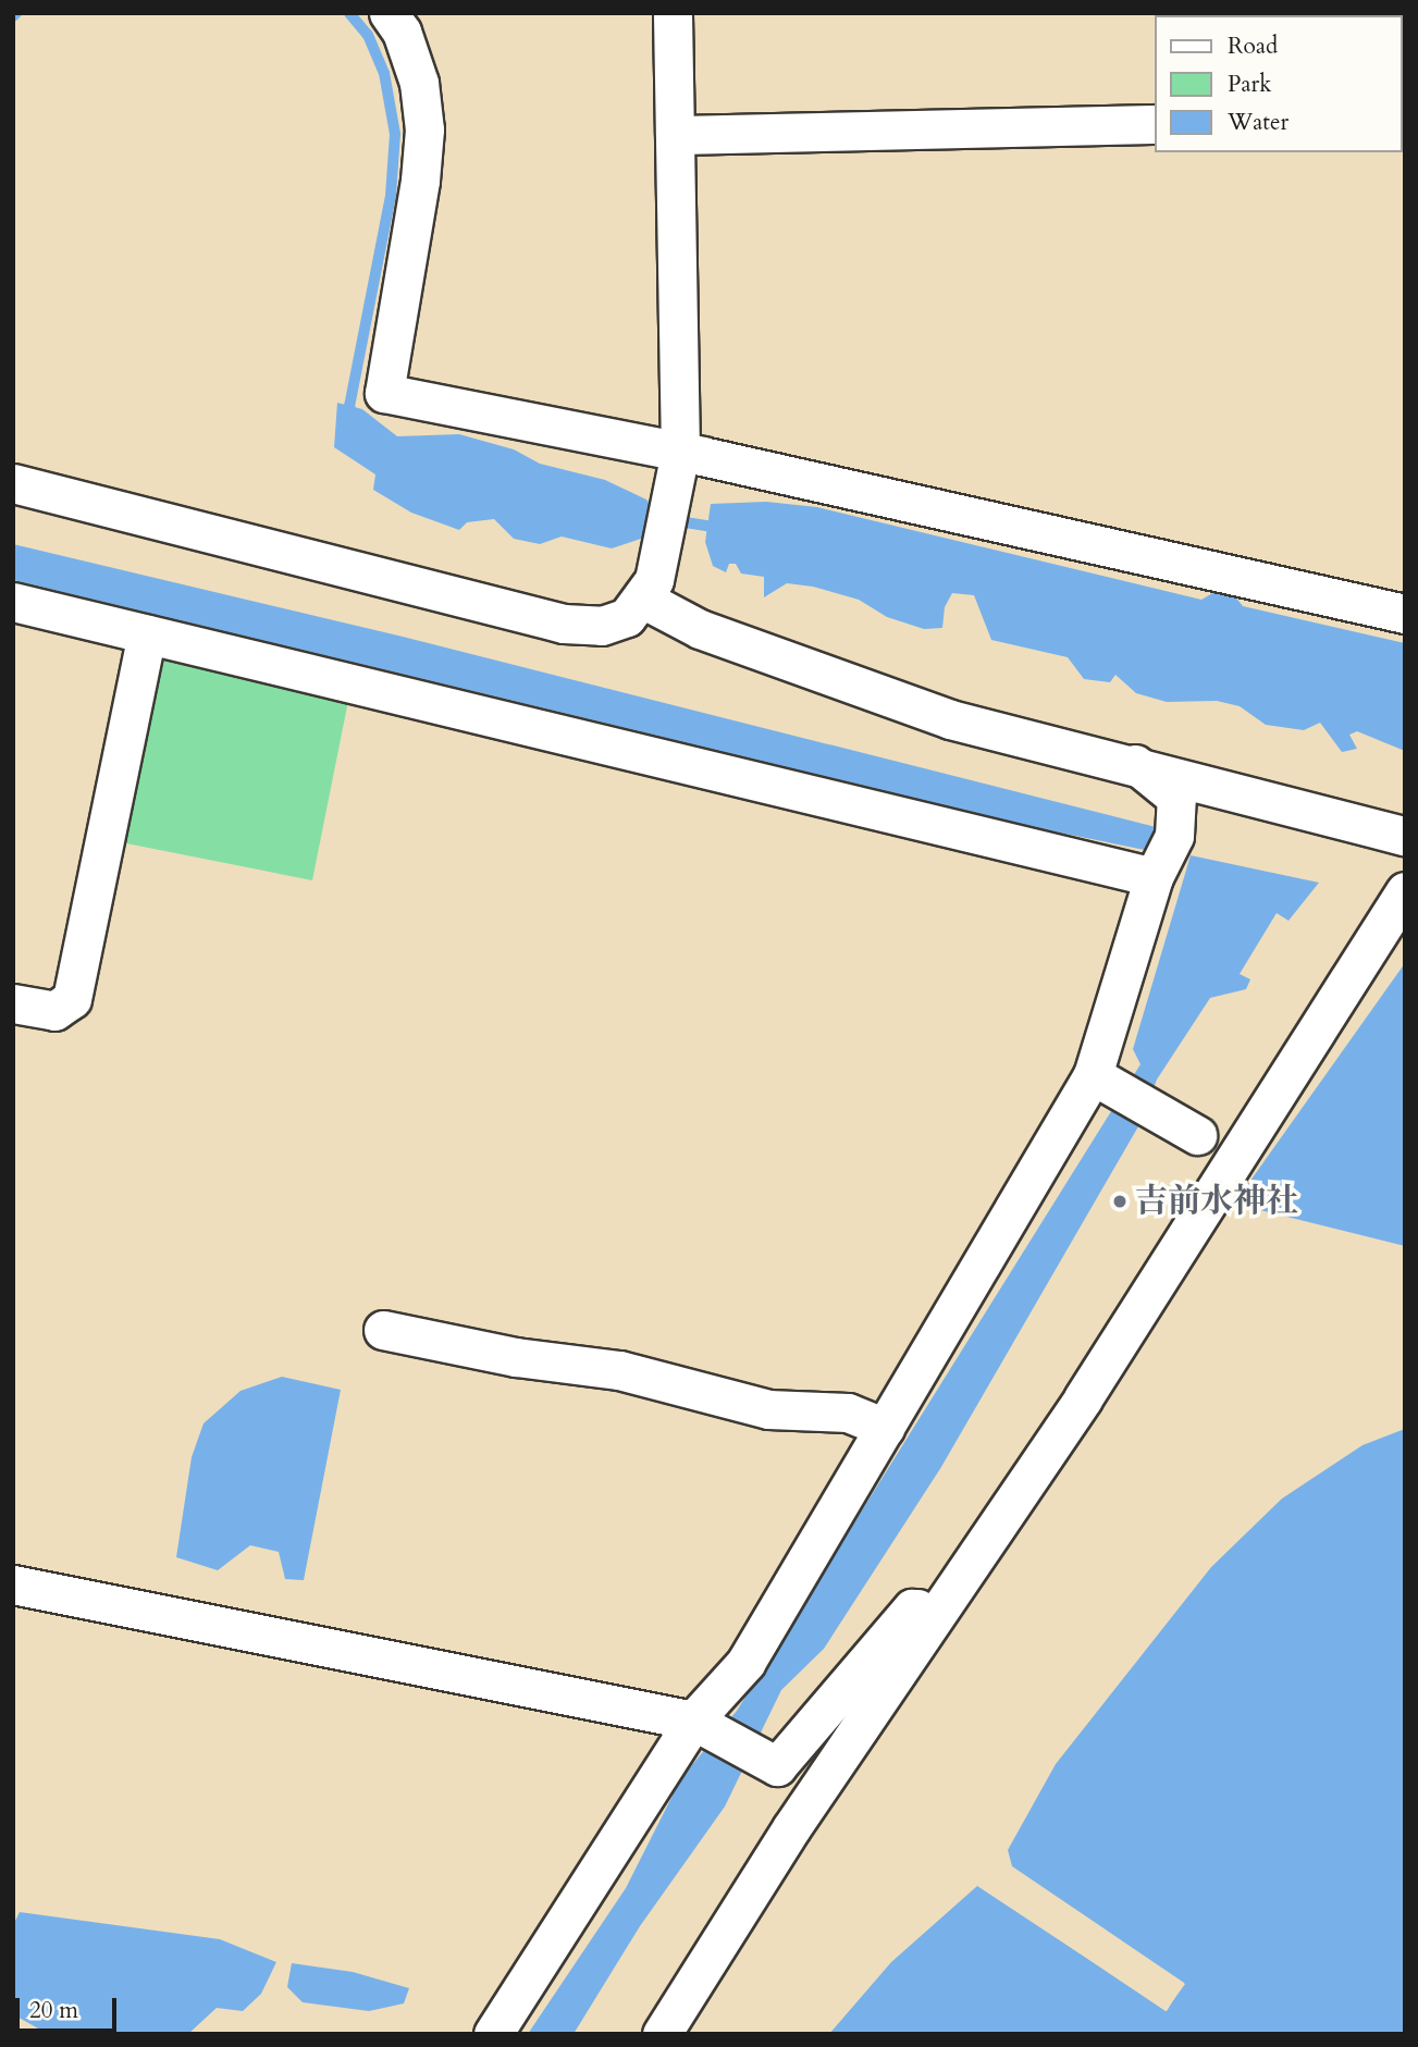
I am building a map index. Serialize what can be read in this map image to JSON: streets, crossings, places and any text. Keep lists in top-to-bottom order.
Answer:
{
  "places": ["吉前水神社"],
  "legend": ["Road", "Park", "Water"],
  "scale_bar": "20 m"
}
